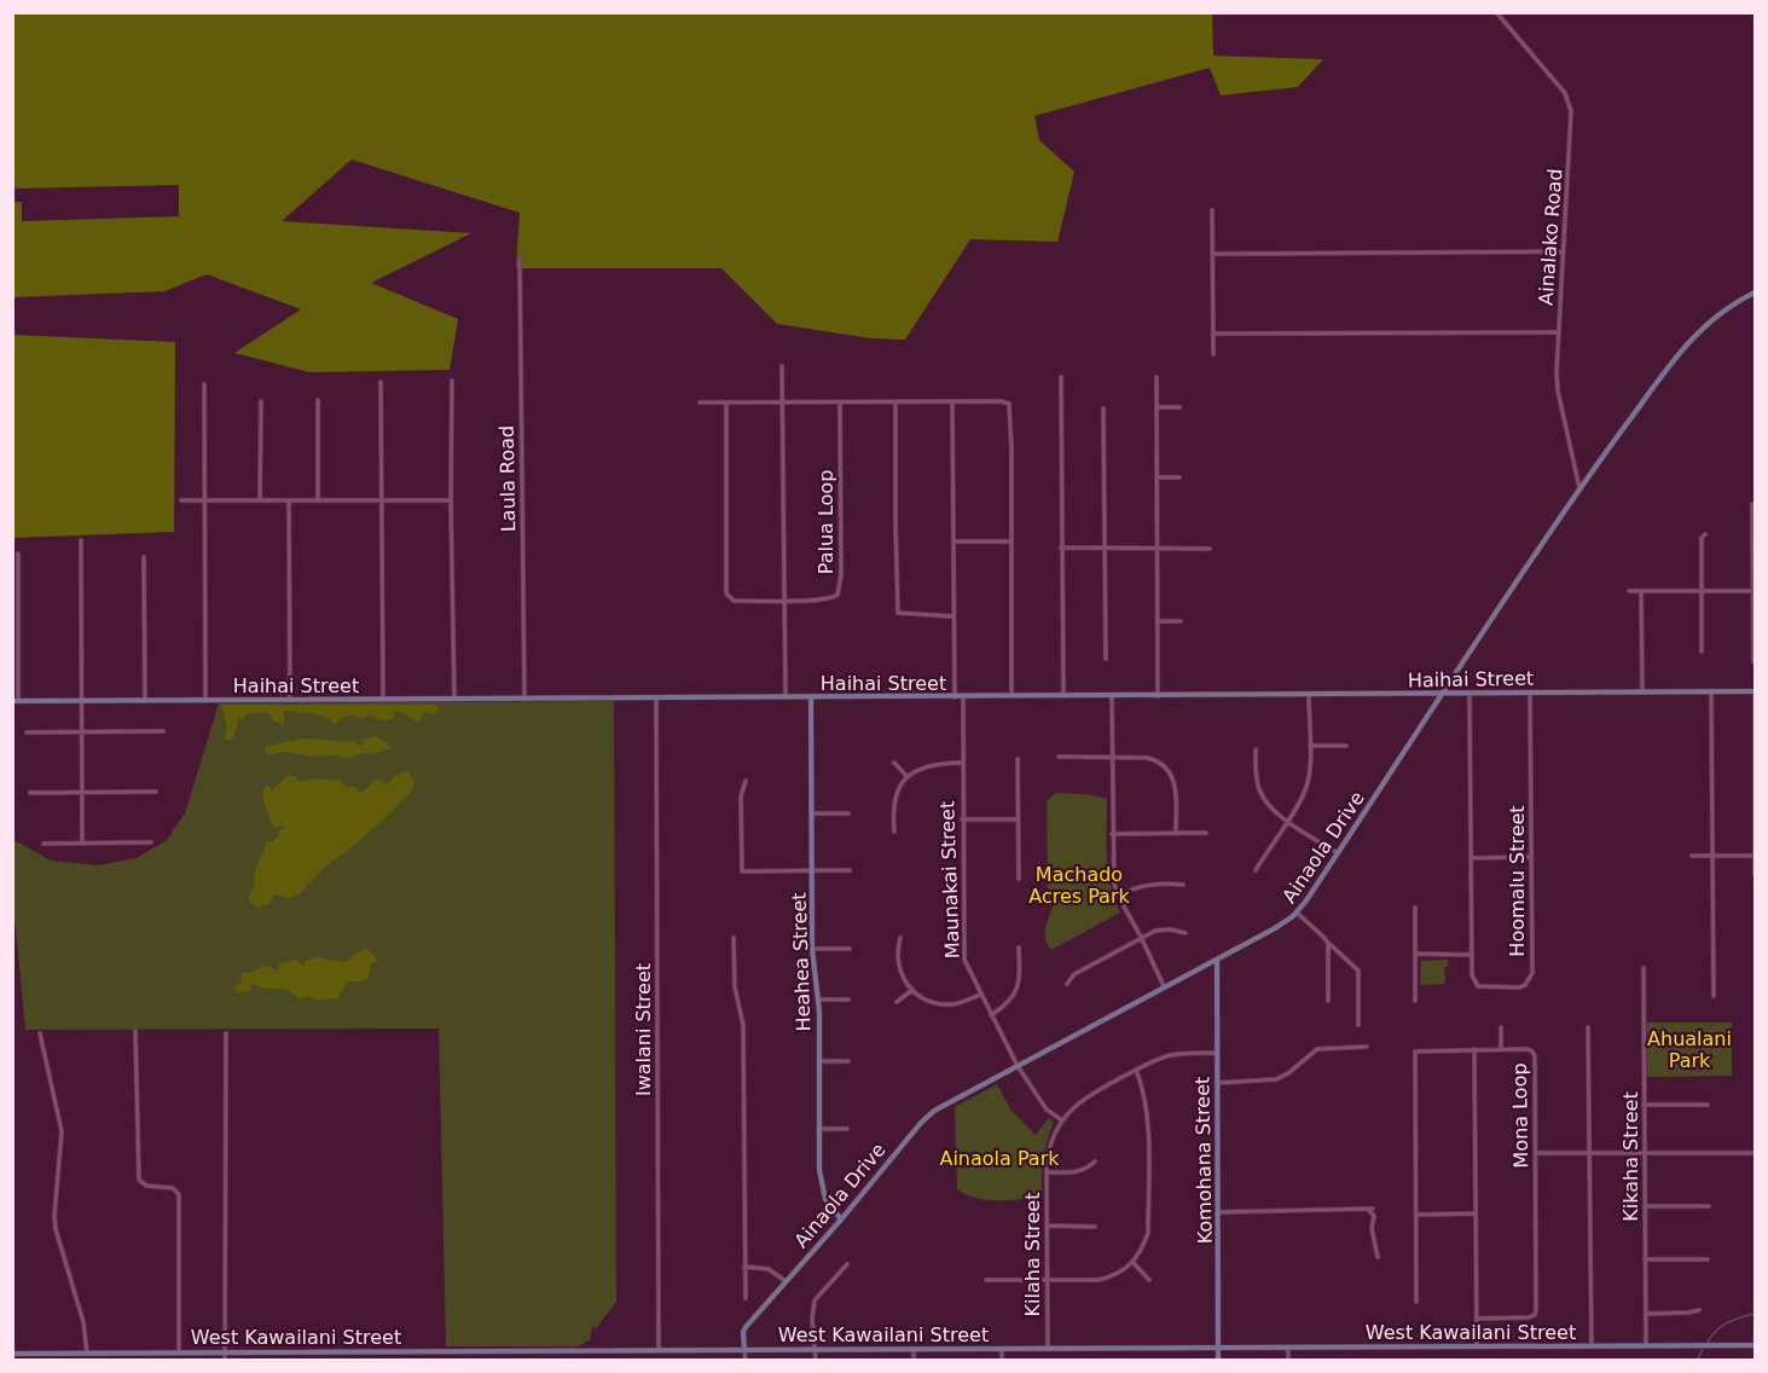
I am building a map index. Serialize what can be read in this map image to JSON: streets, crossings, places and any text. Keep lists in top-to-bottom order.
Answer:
{
  "streets": {
    "street": [
      "Ainalako Road",
      "Laula Road",
      "Palua Loop",
      "Haihai Street",
      "Ainaola Drive",
      "Maunakai Street",
      "Hoomalu Street",
      "Heahea Street",
      "Iwalani Street",
      "Mona Loop",
      "Kikaha Street",
      "Komohana Street",
      "Kilaha Street",
      "West Kawailani Street"
    ]
  },
  "crossings": [
    ["Ainalako Road", "Ainaola Drive"],
    ["Laula Road", "Haihai Street"],
    ["Haihai Street", "Ainaola Drive"],
    ["Haihai Street", "Maunakai Street"],
    ["Haihai Street", "Hoomalu Street"],
    ["Haihai Street", "Heahea Street"],
    ["Haihai Street", "Iwalani Street"],
    ["Ainaola Drive", "Maunakai Street"],
    ["Ainaola Drive", "Heahea Street"],
    ["Ainaola Drive", "Komohana Street"],
    ["Ainaola Drive", "West Kawailani Street"],
    ["Maunakai Street", "Kilaha Street"],
    ["Iwalani Street", "West Kawailani Street"],
    ["Kikaha Street", "West Kawailani Street"],
    ["Komohana Street", "Kilaha Street"],
    ["Komohana Street", "West Kawailani Street"],
    ["Kilaha Street", "West Kawailani Street"]
  ],
  "parks": ["Machado Acres Park", "Ahualani Park", "Ainaola Park"]
}
